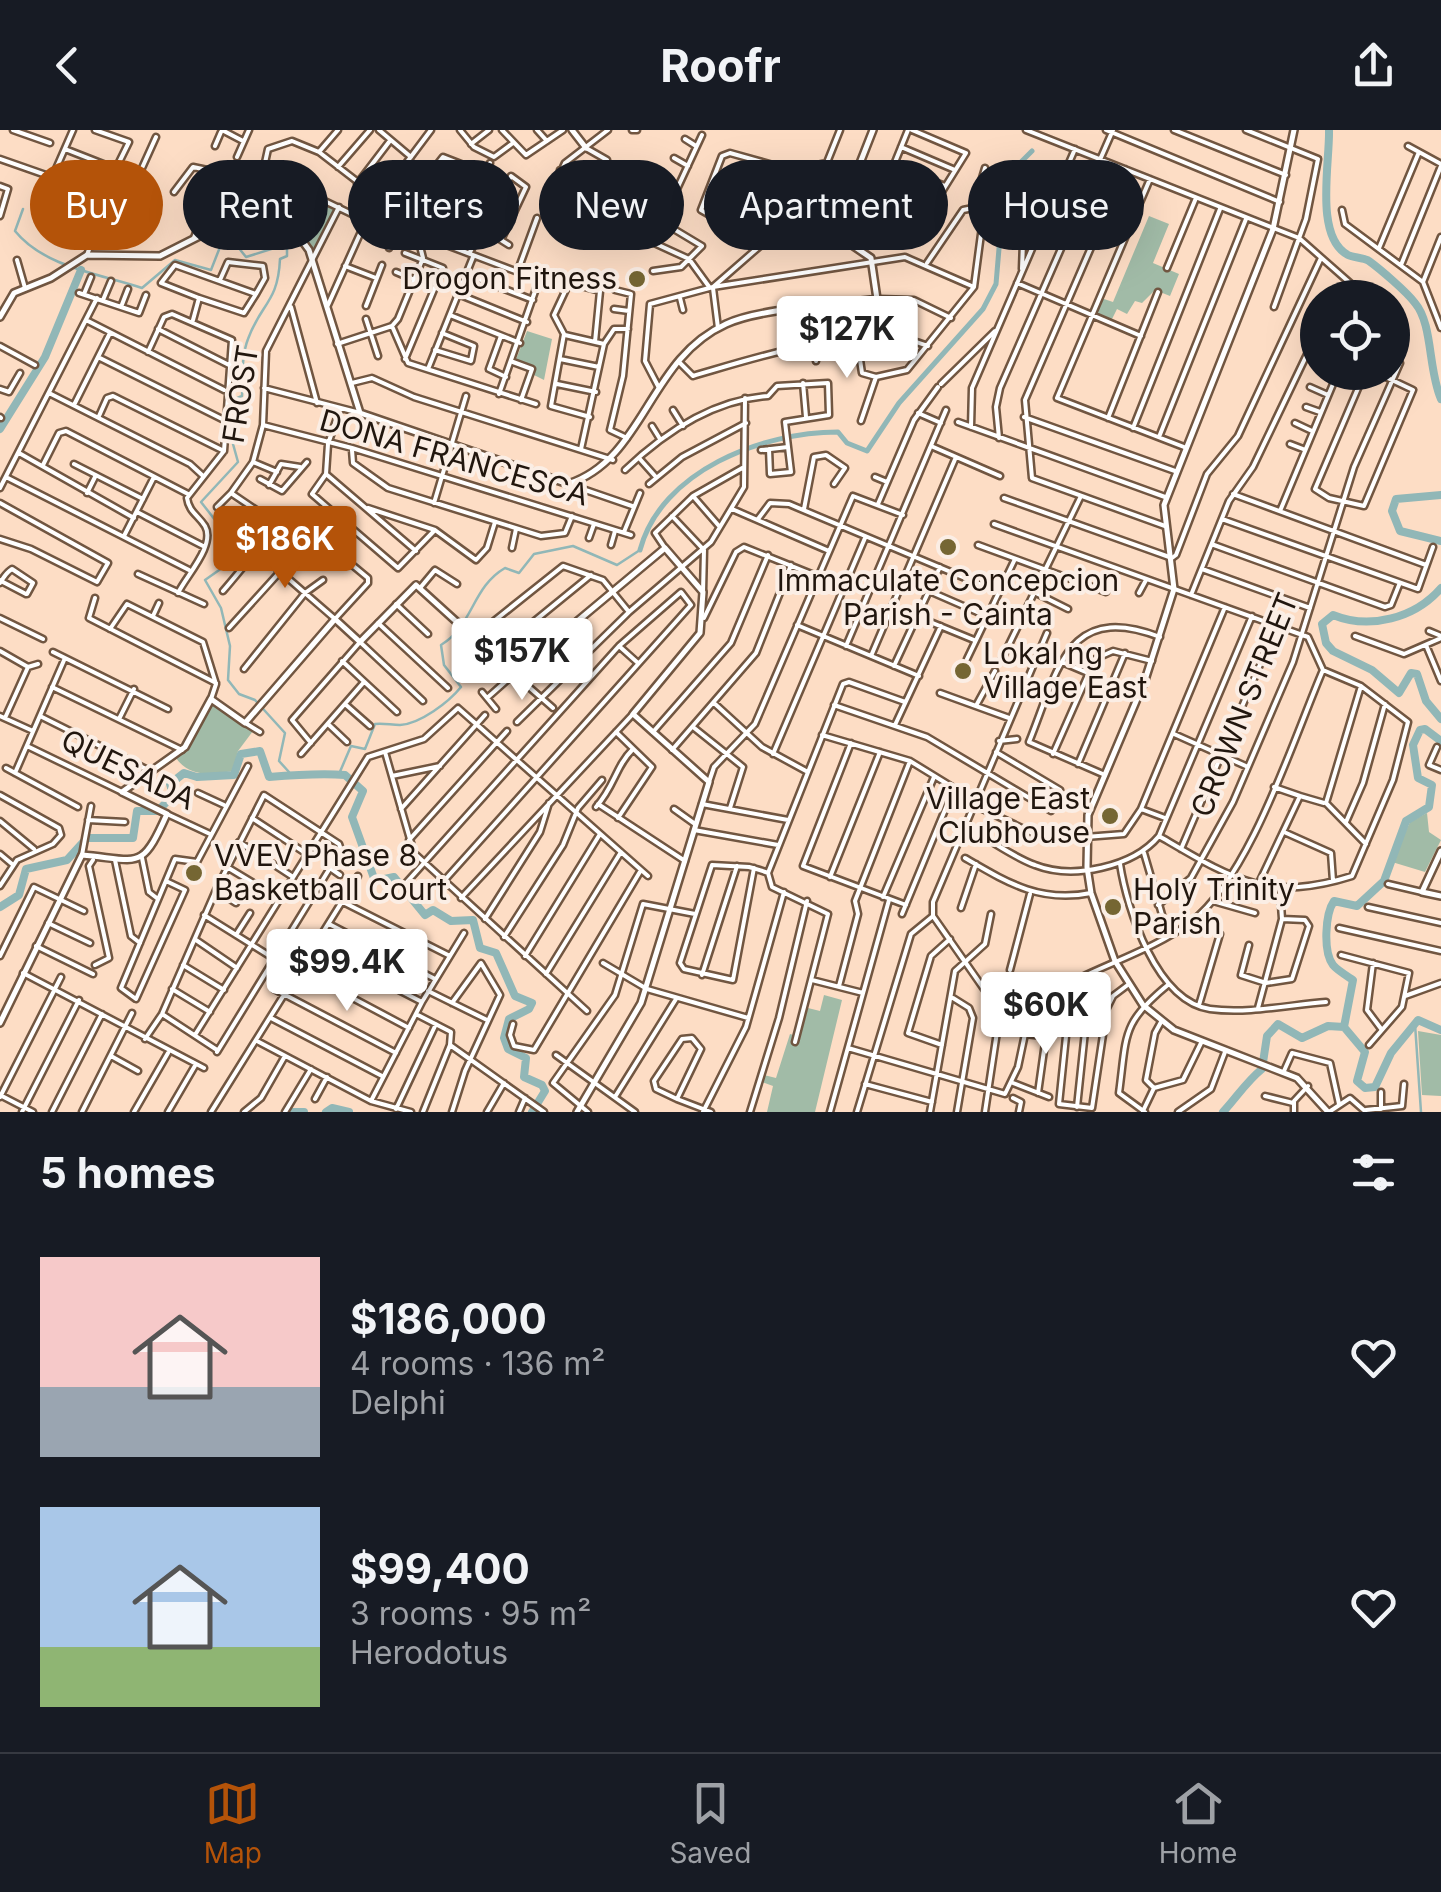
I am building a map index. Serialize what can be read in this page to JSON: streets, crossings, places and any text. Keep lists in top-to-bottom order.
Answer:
{
  "streets": {
    "street": [
      "FROST",
      "DONA FRANCESCA",
      "CROWN STREET",
      "QUESADA"
    ]
  },
  "crossings": [
    ["FROST", "DONA FRANCESCA"]
  ],
  "places": [
    "Drogon Fitness",
    "Immaculate Concepcion Parish - Cainta",
    "Lokal ng Village East",
    "Village East Clubhouse",
    "VVEV Phase 8 Basketball Court",
    "Holy Trinity Parish"
  ],
  "page": {
    "header": "Roofr",
    "chip": [
      "Buy",
      "Rent",
      "Filters",
      "New",
      "Apartment",
      "House"
    ],
    "price": [
      "$127K",
      "$186K",
      "$157K",
      "$99.4K",
      "$60K"
    ],
    "heading": "5 homes",
    "list": [
      {
        "name": "$186,000",
        "note": "4 rooms · 136 m² · Delphi"
      },
      {
        "name": "$99,400",
        "note": "3 rooms · 95 m² · Herodotus"
      }
    ],
    "tabs": ["Map", "Saved", "Home"]
  }
}
